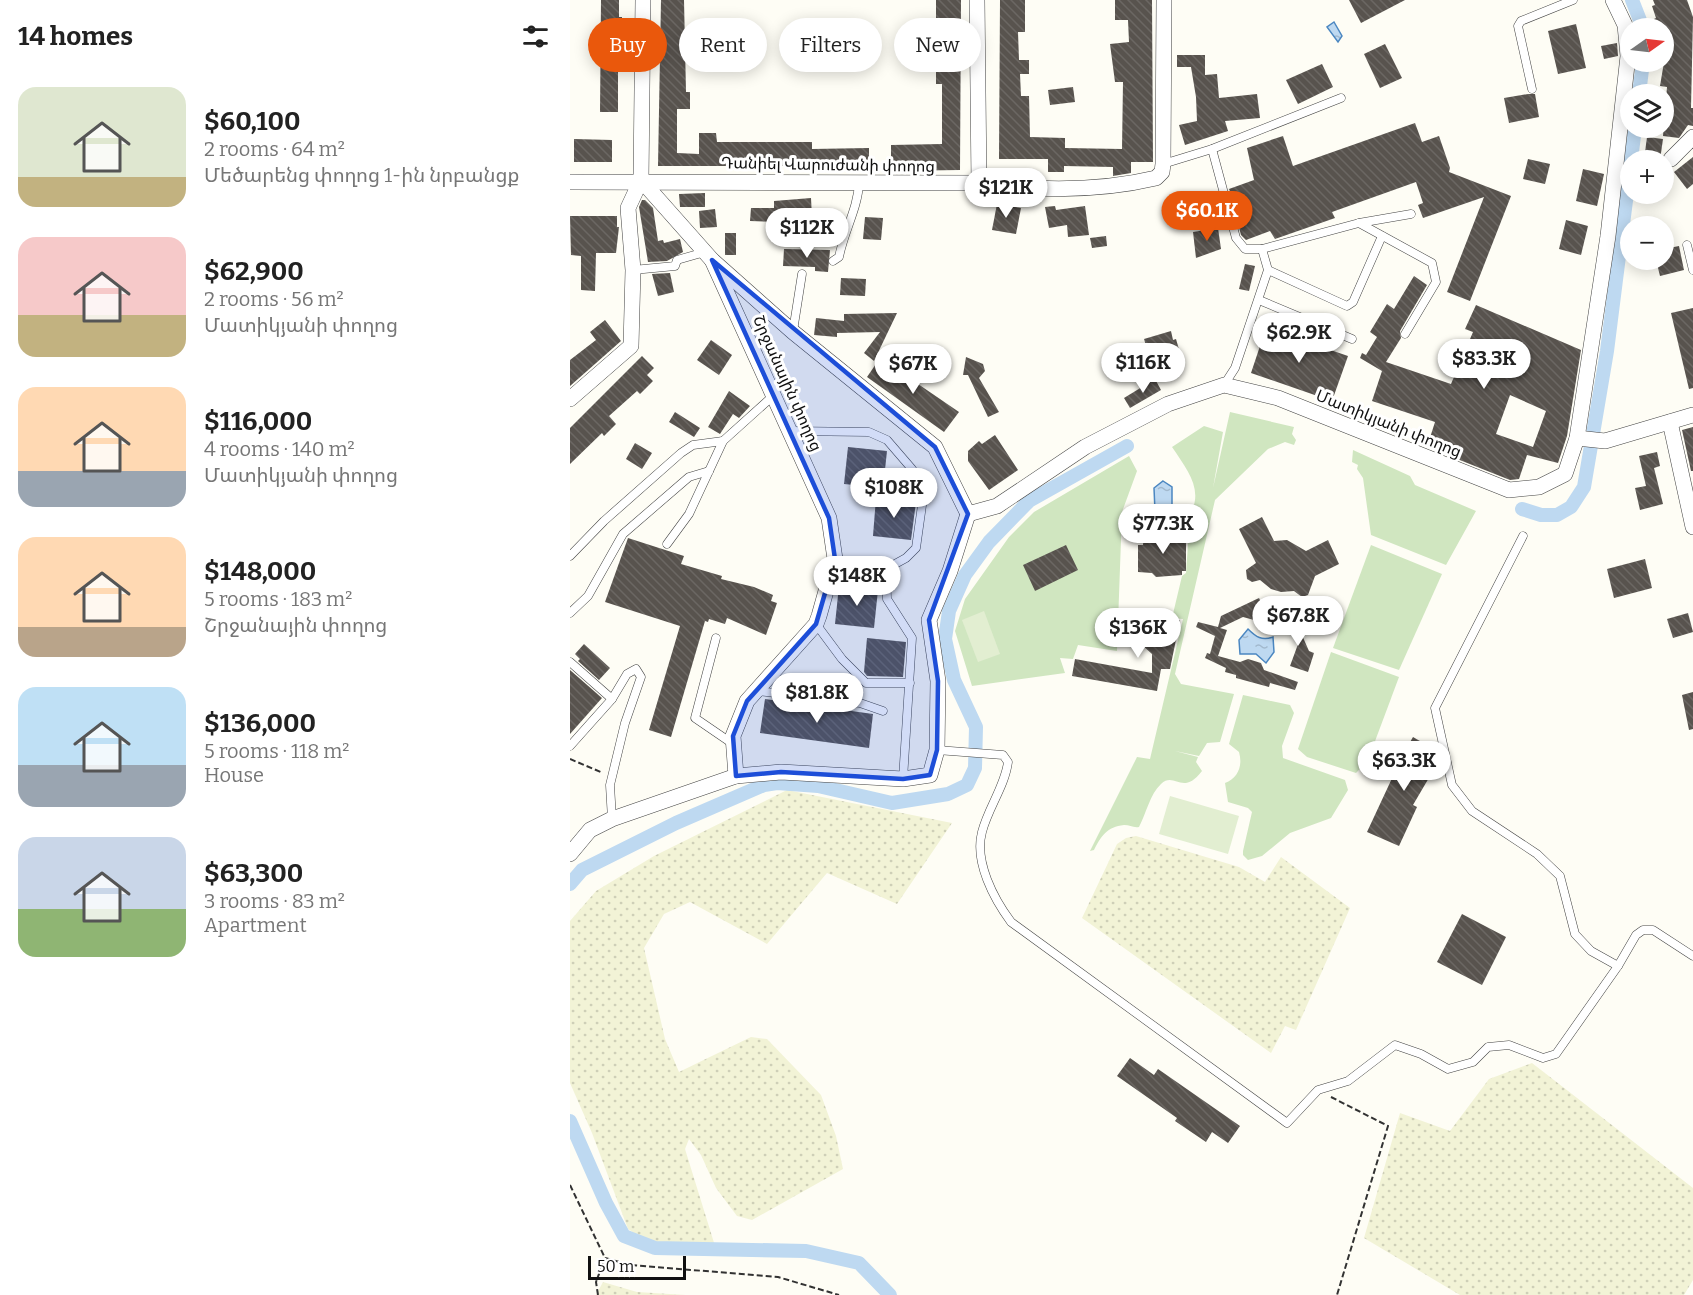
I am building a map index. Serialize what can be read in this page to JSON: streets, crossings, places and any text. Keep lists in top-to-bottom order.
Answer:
{
  "streets": {
    "street": ["Դանիել Վարուժանի փողոց", "Շրջանային փողոց", "Մատիկյանի փողոց"]
  },
  "scale_bar": "50 m",
  "north": "right",
  "page": {
    "heading": "14 homes",
    "map_buttons": ["+", "−"],
    "chip": [
      "Buy",
      "Rent",
      "Filters",
      "New"
    ],
    "list": [
      {
        "name": "$60,100",
        "note": "2 rooms · 64 m² · Մեծարենց փողոց 1-ին նրբանցք"
      },
      {
        "name": "$62,900",
        "note": "2 rooms · 56 m² · Մատիկյանի փողոց"
      },
      {
        "name": "$116,000",
        "note": "4 rooms · 140 m² · Մատիկյանի փողոց"
      },
      {
        "name": "$148,000",
        "note": "5 rooms · 183 m² · Շրջանային փողոց"
      },
      {
        "name": "$136,000",
        "note": "5 rooms · 118 m² · House"
      },
      {
        "name": "$63,300",
        "note": "3 rooms · 83 m² · Apartment"
      }
    ],
    "price": [
      "$121K",
      "$60.1K",
      "$112K",
      "$62.9K",
      "$83.3K",
      "$116K",
      "$67K",
      "$108K",
      "$77.3K",
      "$148K",
      "$67.8K",
      "$136K",
      "$81.8K",
      "$63.3K"
    ],
    "scale": "50 m"
  }
}
